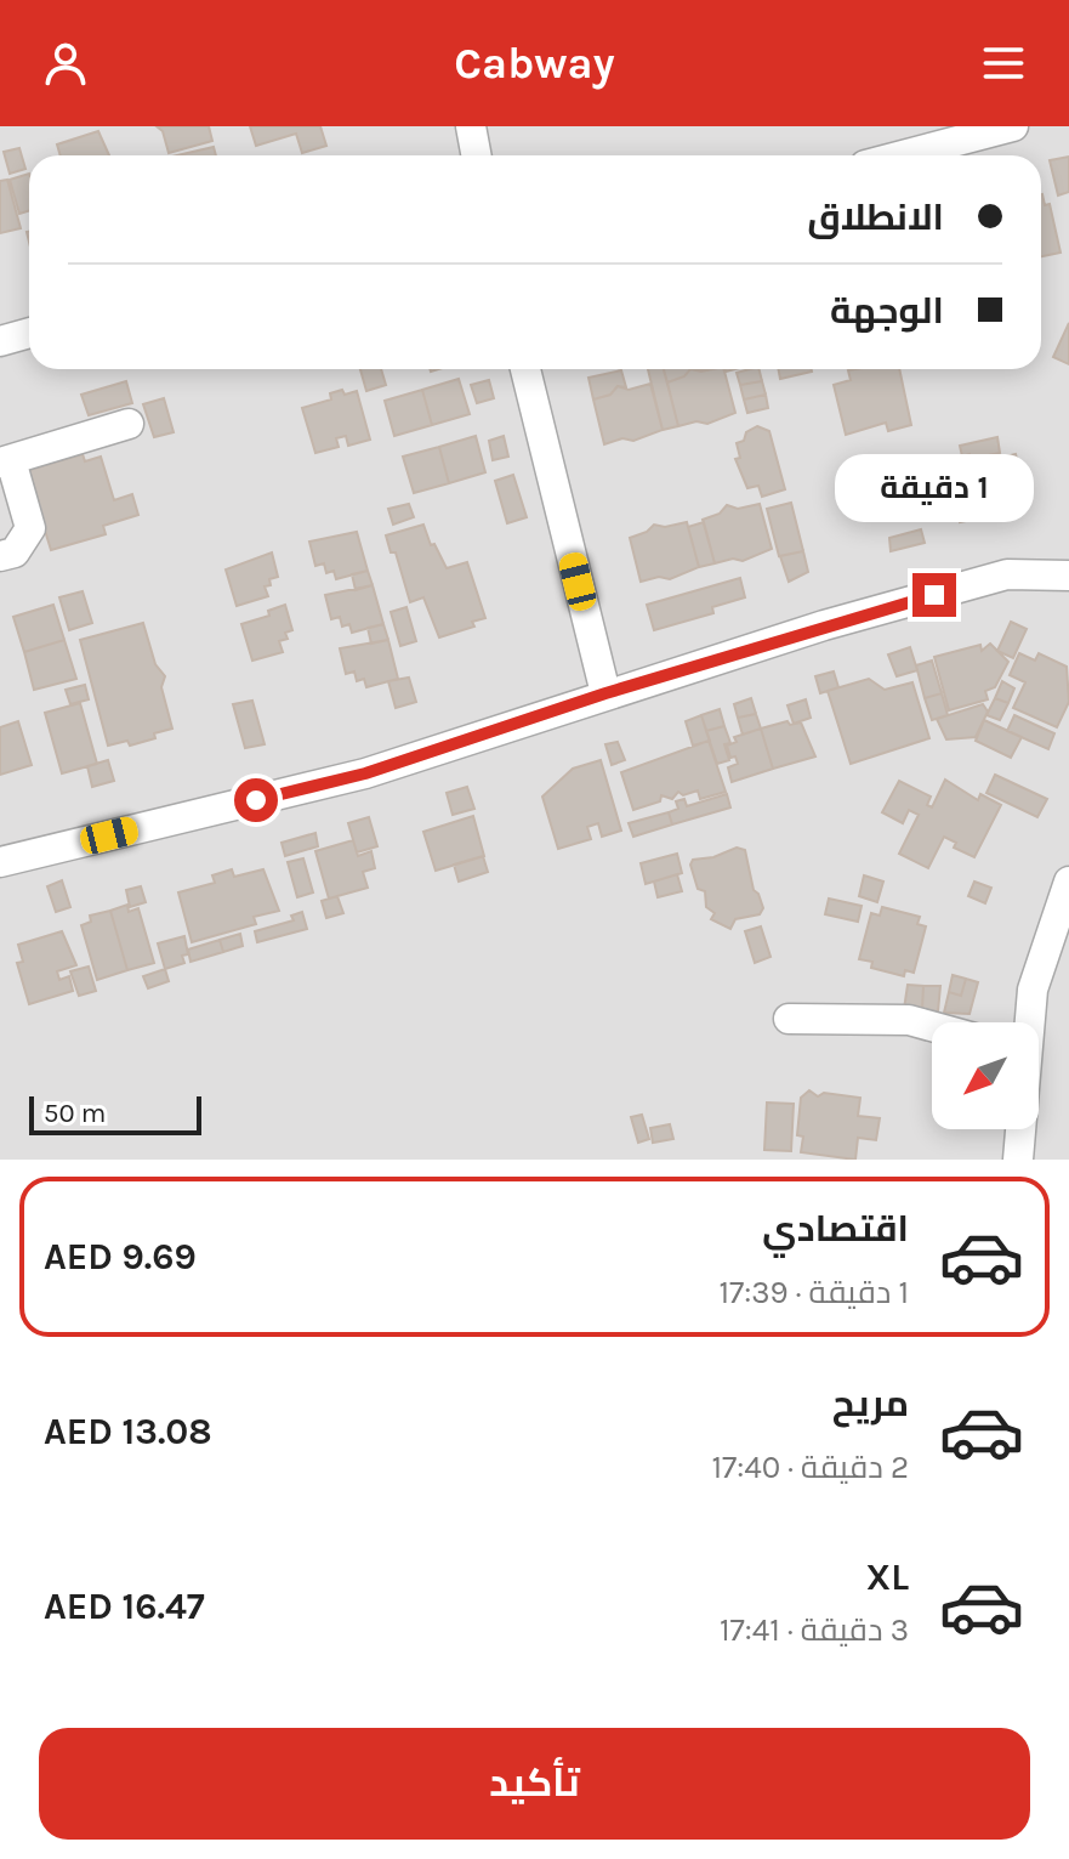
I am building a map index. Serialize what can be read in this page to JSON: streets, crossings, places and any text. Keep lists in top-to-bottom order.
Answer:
{
  "scale_bar": "50 m",
  "north": "bottom left",
  "page": {
    "header": "Cabway",
    "banner": ["الانطلاق", "الوجهة"],
    "bubble": "1 دقيقة",
    "scale": "50 m",
    "list": [
      {
        "name": "اقتصادي",
        "note": "1 دقيقة · 17:39",
        "value": "AED 9.69"
      },
      {
        "name": "مريح",
        "note": "2 دقيقة · 17:40",
        "value": "AED 13.08"
      },
      {
        "name": "XL",
        "note": "3 دقيقة · 17:41",
        "value": "AED 16.47"
      }
    ],
    "buttons": "تأكيد"
  }
}
